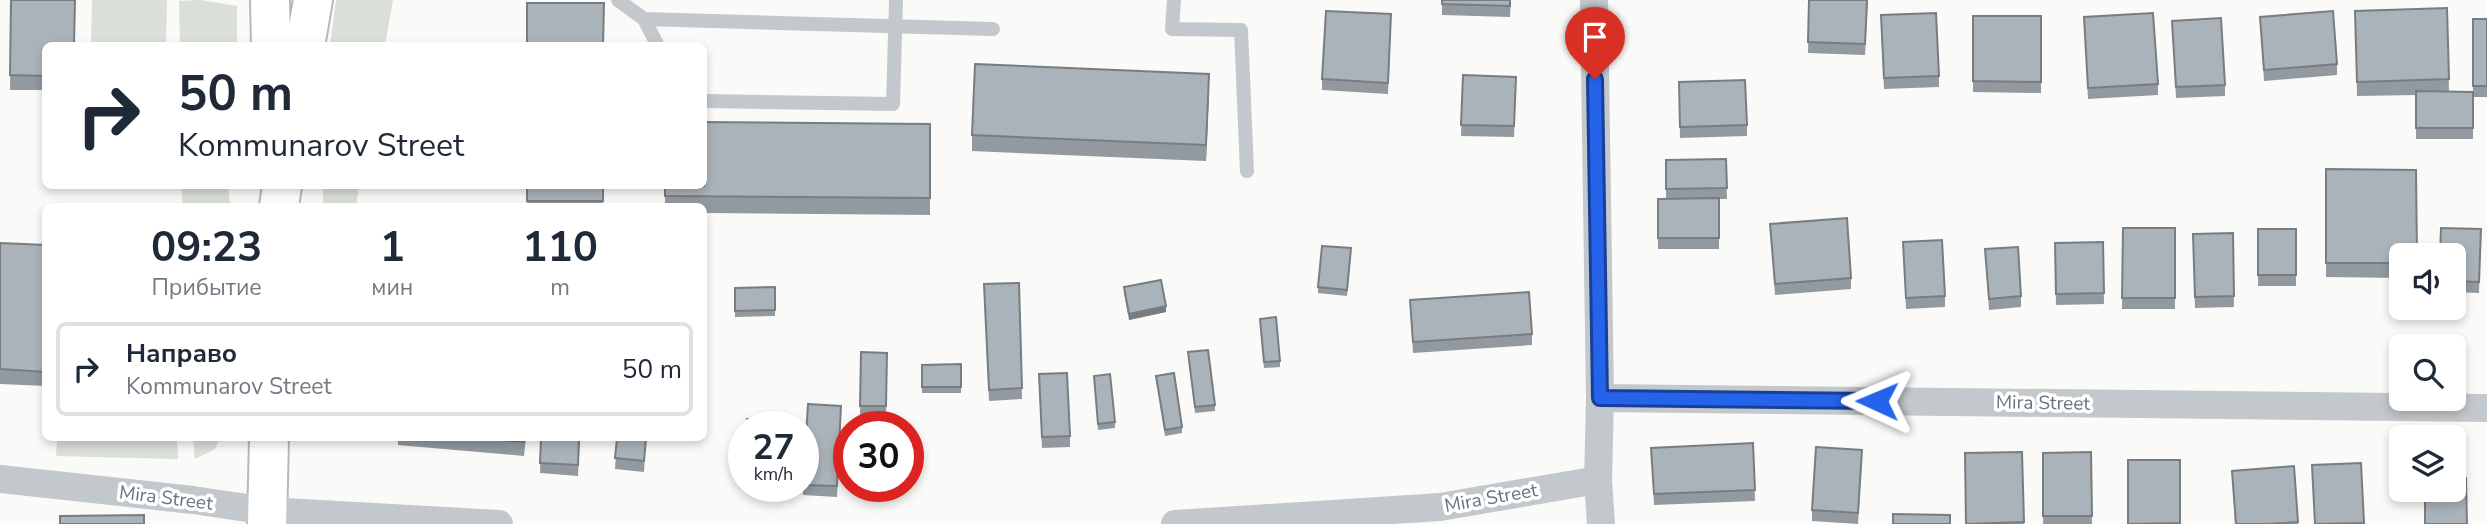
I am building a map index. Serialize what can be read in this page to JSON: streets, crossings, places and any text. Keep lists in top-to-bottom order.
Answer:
{
  "streets": {
    "street": ["Mira Street"]
  },
  "page": {
    "turn": ["50 m", "Kommunarov Street"],
    "eta": [
      "09:23",
      "Прибытие",
      "1",
      "мин",
      "110",
      "m"
    ],
    "list": [
      {
        "name": "Направо",
        "note": "Kommunarov Street",
        "value": "50 m"
      }
    ],
    "speed": "27 km/h",
    "limit": "30"
  }
}
